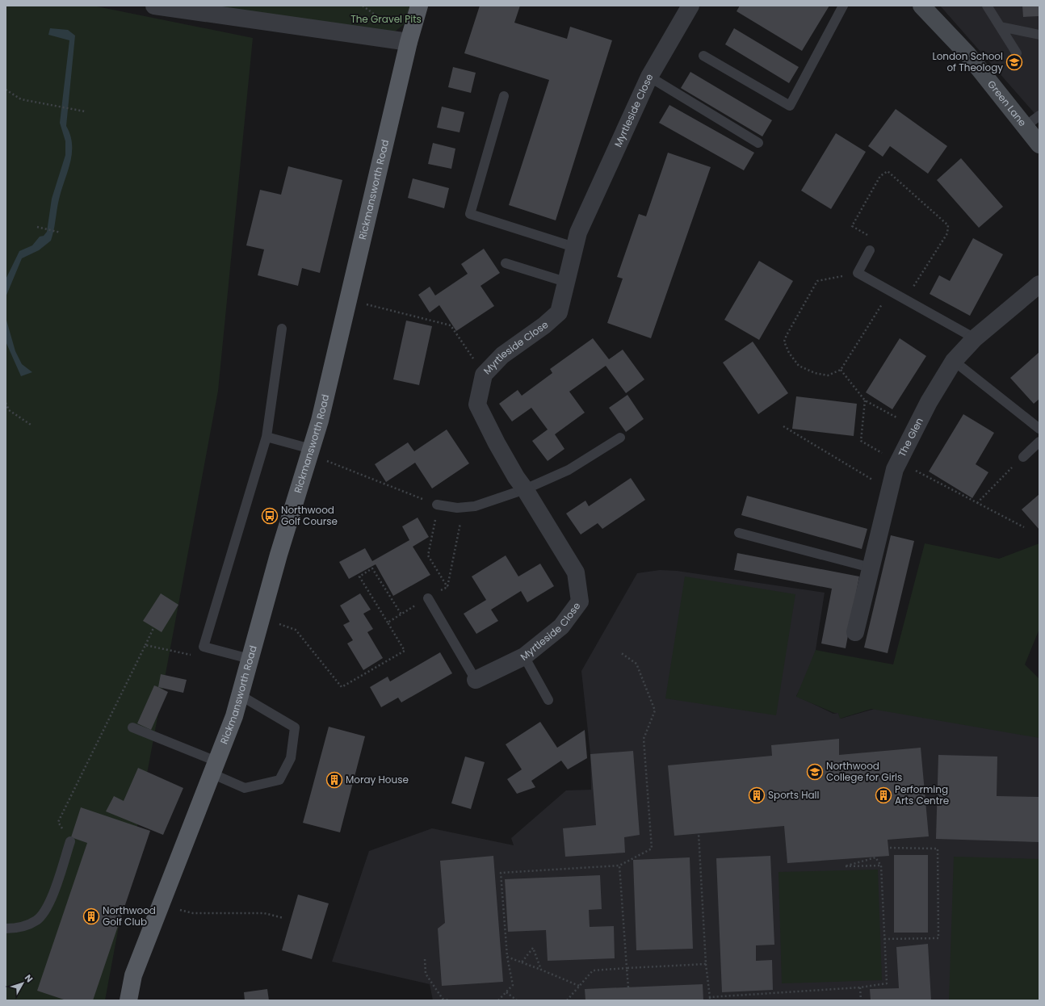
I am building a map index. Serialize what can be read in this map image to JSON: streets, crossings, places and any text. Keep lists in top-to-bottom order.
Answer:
{
  "streets": {
    "main road": ["Green Lane", "Rickmansworth Road"],
    "street": ["Myrtleside Close", "The Glen"]
  },
  "parks": ["The Gravel Pits"],
  "places": {
    "school or university": ["London School of Theology", "Northwood College for Girls"],
    "bus stop": ["Northwood Golf Course"],
    "building": [
      "Moray House",
      "Sports Hall",
      "Performing Arts Centre",
      "Northwood Golf Club"
    ]
  },
  "north": "top right"
}
